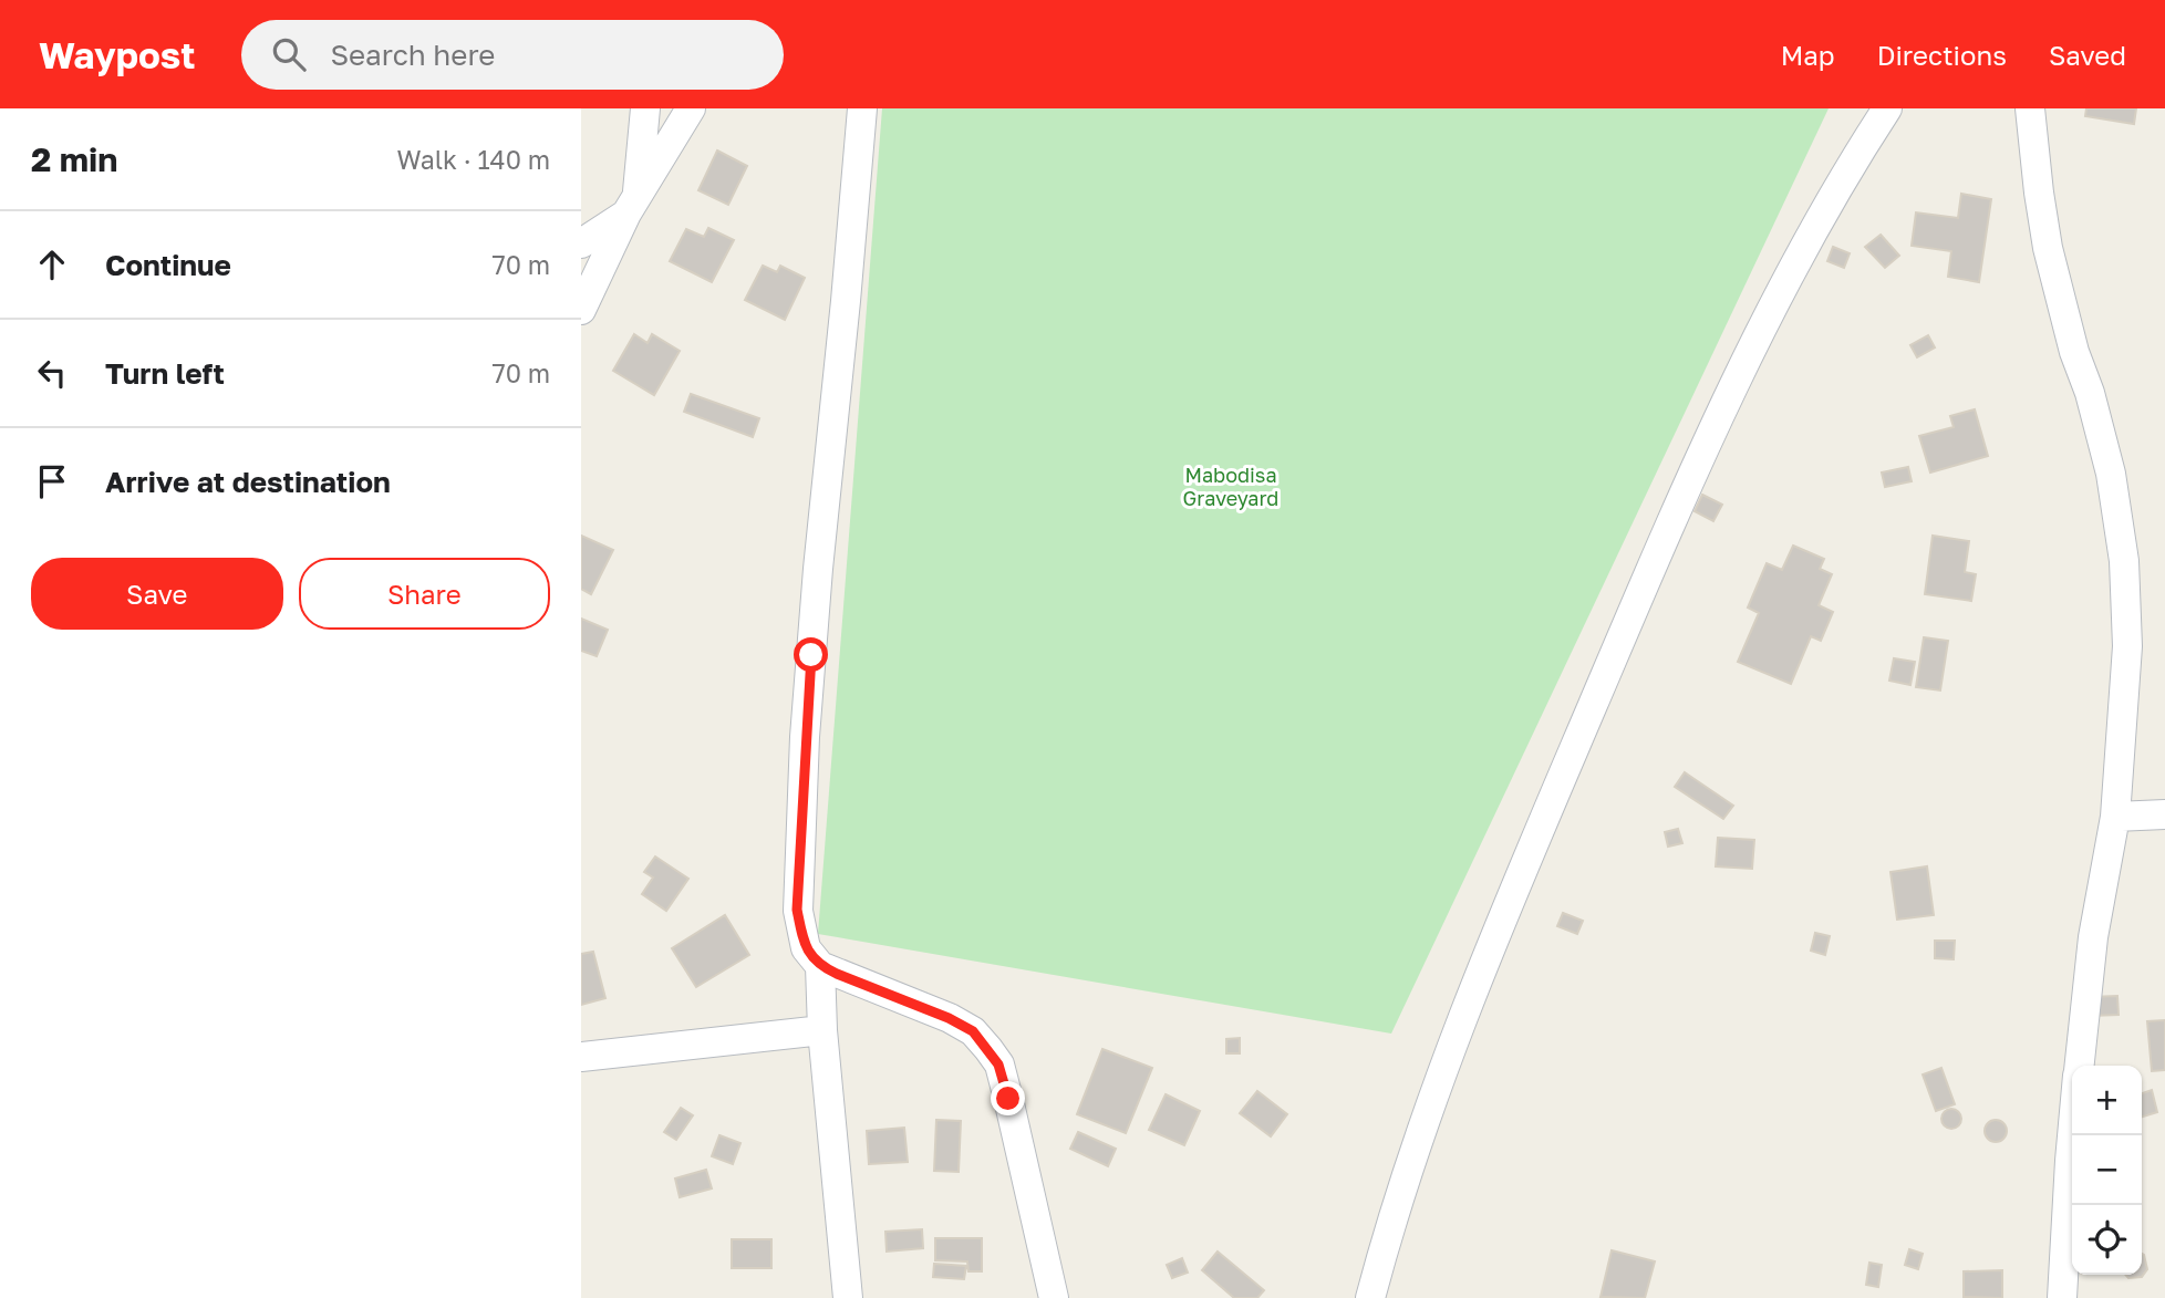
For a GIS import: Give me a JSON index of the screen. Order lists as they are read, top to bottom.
{
  "parks": ["Mabodisa Graveyard"],
  "page": {
    "header": "Waypost",
    "search": "Search here",
    "nav": ["Map", "Directions", "Saved"],
    "heading": ["2 min", "Walk · 140 m"],
    "list": [
      ["Continue", "70 m"],
      ["Turn left", "70 m"],
      "Arrive at destination"
    ],
    "buttons": ["Save", "Share"],
    "map_buttons": ["+", "−"]
  }
}
